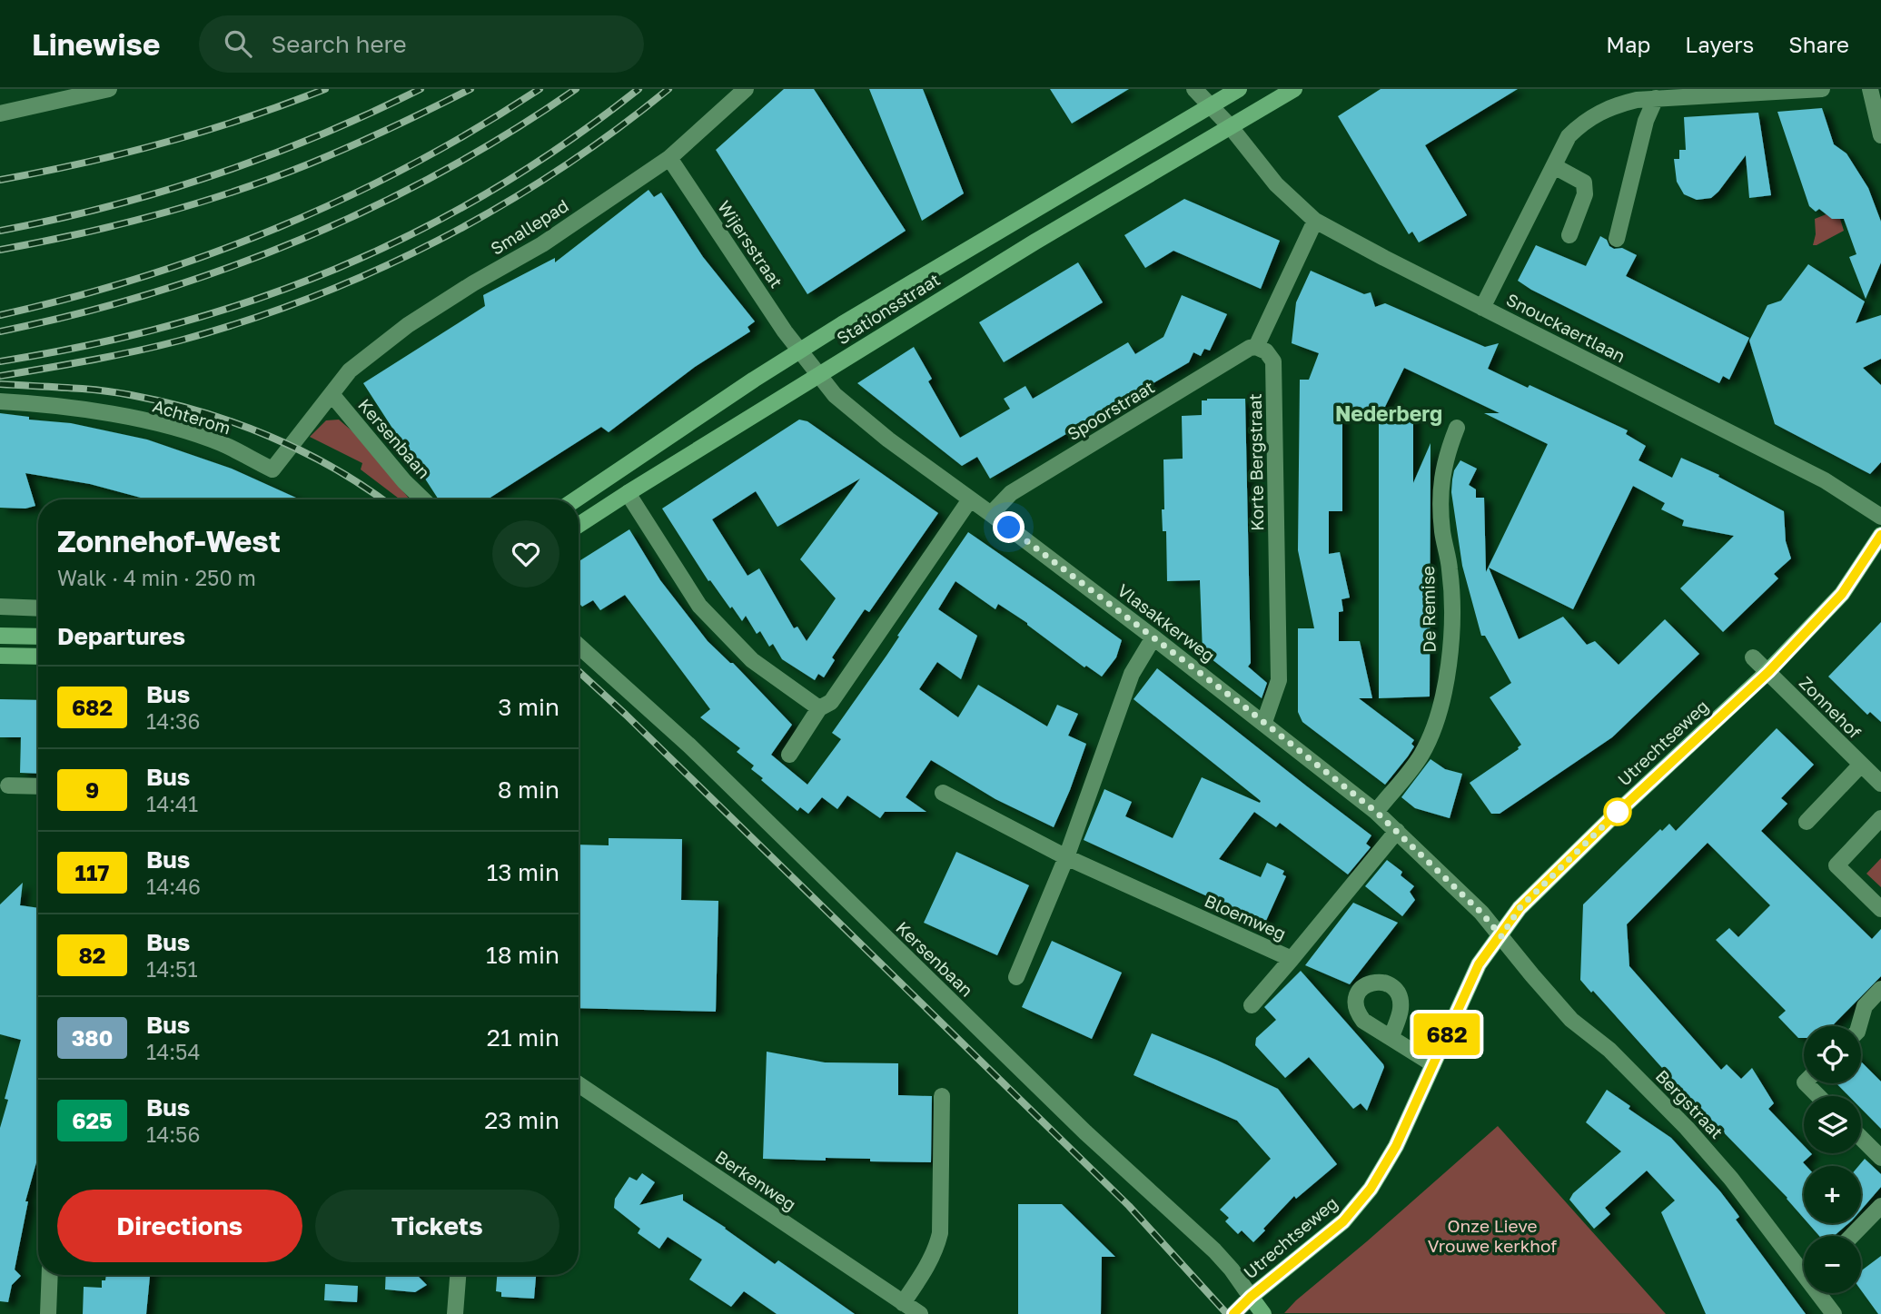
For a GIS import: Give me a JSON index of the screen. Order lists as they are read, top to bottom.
{
  "streets": {
    "main road": ["Stationsstraat", "Kersenbaan", "Utrechtseweg"],
    "street": [
      "Smallepad",
      "Wijersstraat",
      "Snouckaertlaan",
      "Spoorstraat",
      "Achterom",
      "Korte Bergstraat",
      "De Remise",
      "Vlasakkerweg",
      "Zonnehof",
      "Bloemweg",
      "Bergstraat",
      "Berkenweg"
    ]
  },
  "crossings": [
    ["Smallepad", "Wijersstraat"],
    ["Smallepad", "Achterom"],
    ["Smallepad", "Kersenbaan"],
    ["Wijersstraat", "Stationsstraat"],
    ["Wijersstraat", "Vlasakkerweg"],
    ["Stationsstraat", "Snouckaertlaan"],
    ["Stationsstraat", "Vlasakkerweg"],
    ["Spoorstraat", "Korte Bergstraat"],
    ["Spoorstraat", "Vlasakkerweg"],
    ["Achterom", "Kersenbaan"],
    ["Kersenbaan", "Utrechtseweg"],
    ["Korte Bergstraat", "Vlasakkerweg"],
    ["De Remise", "Vlasakkerweg"],
    ["Vlasakkerweg", "Utrechtseweg"],
    ["Vlasakkerweg", "Bloemweg"],
    ["Vlasakkerweg", "Bergstraat"],
    ["Zonnehof", "Utrechtseweg"],
    ["Utrechtseweg", "Bergstraat"]
  ],
  "districts": ["Nederberg"],
  "parks": ["Onze Lieve Vrouwe kerkhof"],
  "lines": ["bus line 682"],
  "page": {
    "header": "Linewise",
    "search": "Search here",
    "nav": ["Map", "Layers", "Share"],
    "on_map": "682",
    "heading": [
      ["Zonnehof-West", "Walk · 4 min · 250 m"],
      "Departures"
    ],
    "list": [
      {
        "mark": "682",
        "name": "Bus",
        "note": "14:36",
        "value": "3 min"
      },
      {
        "mark": "9",
        "name": "Bus",
        "note": "14:41",
        "value": "8 min"
      },
      {
        "mark": "117",
        "name": "Bus",
        "note": "14:46",
        "value": "13 min"
      },
      {
        "mark": "82",
        "name": "Bus",
        "note": "14:51",
        "value": "18 min"
      },
      {
        "mark": "380",
        "name": "Bus",
        "note": "14:54",
        "value": "21 min"
      },
      {
        "mark": "625",
        "name": "Bus",
        "note": "14:56",
        "value": "23 min"
      }
    ],
    "map_buttons": ["+", "−"],
    "buttons": ["Directions", "Tickets"]
  }
}
